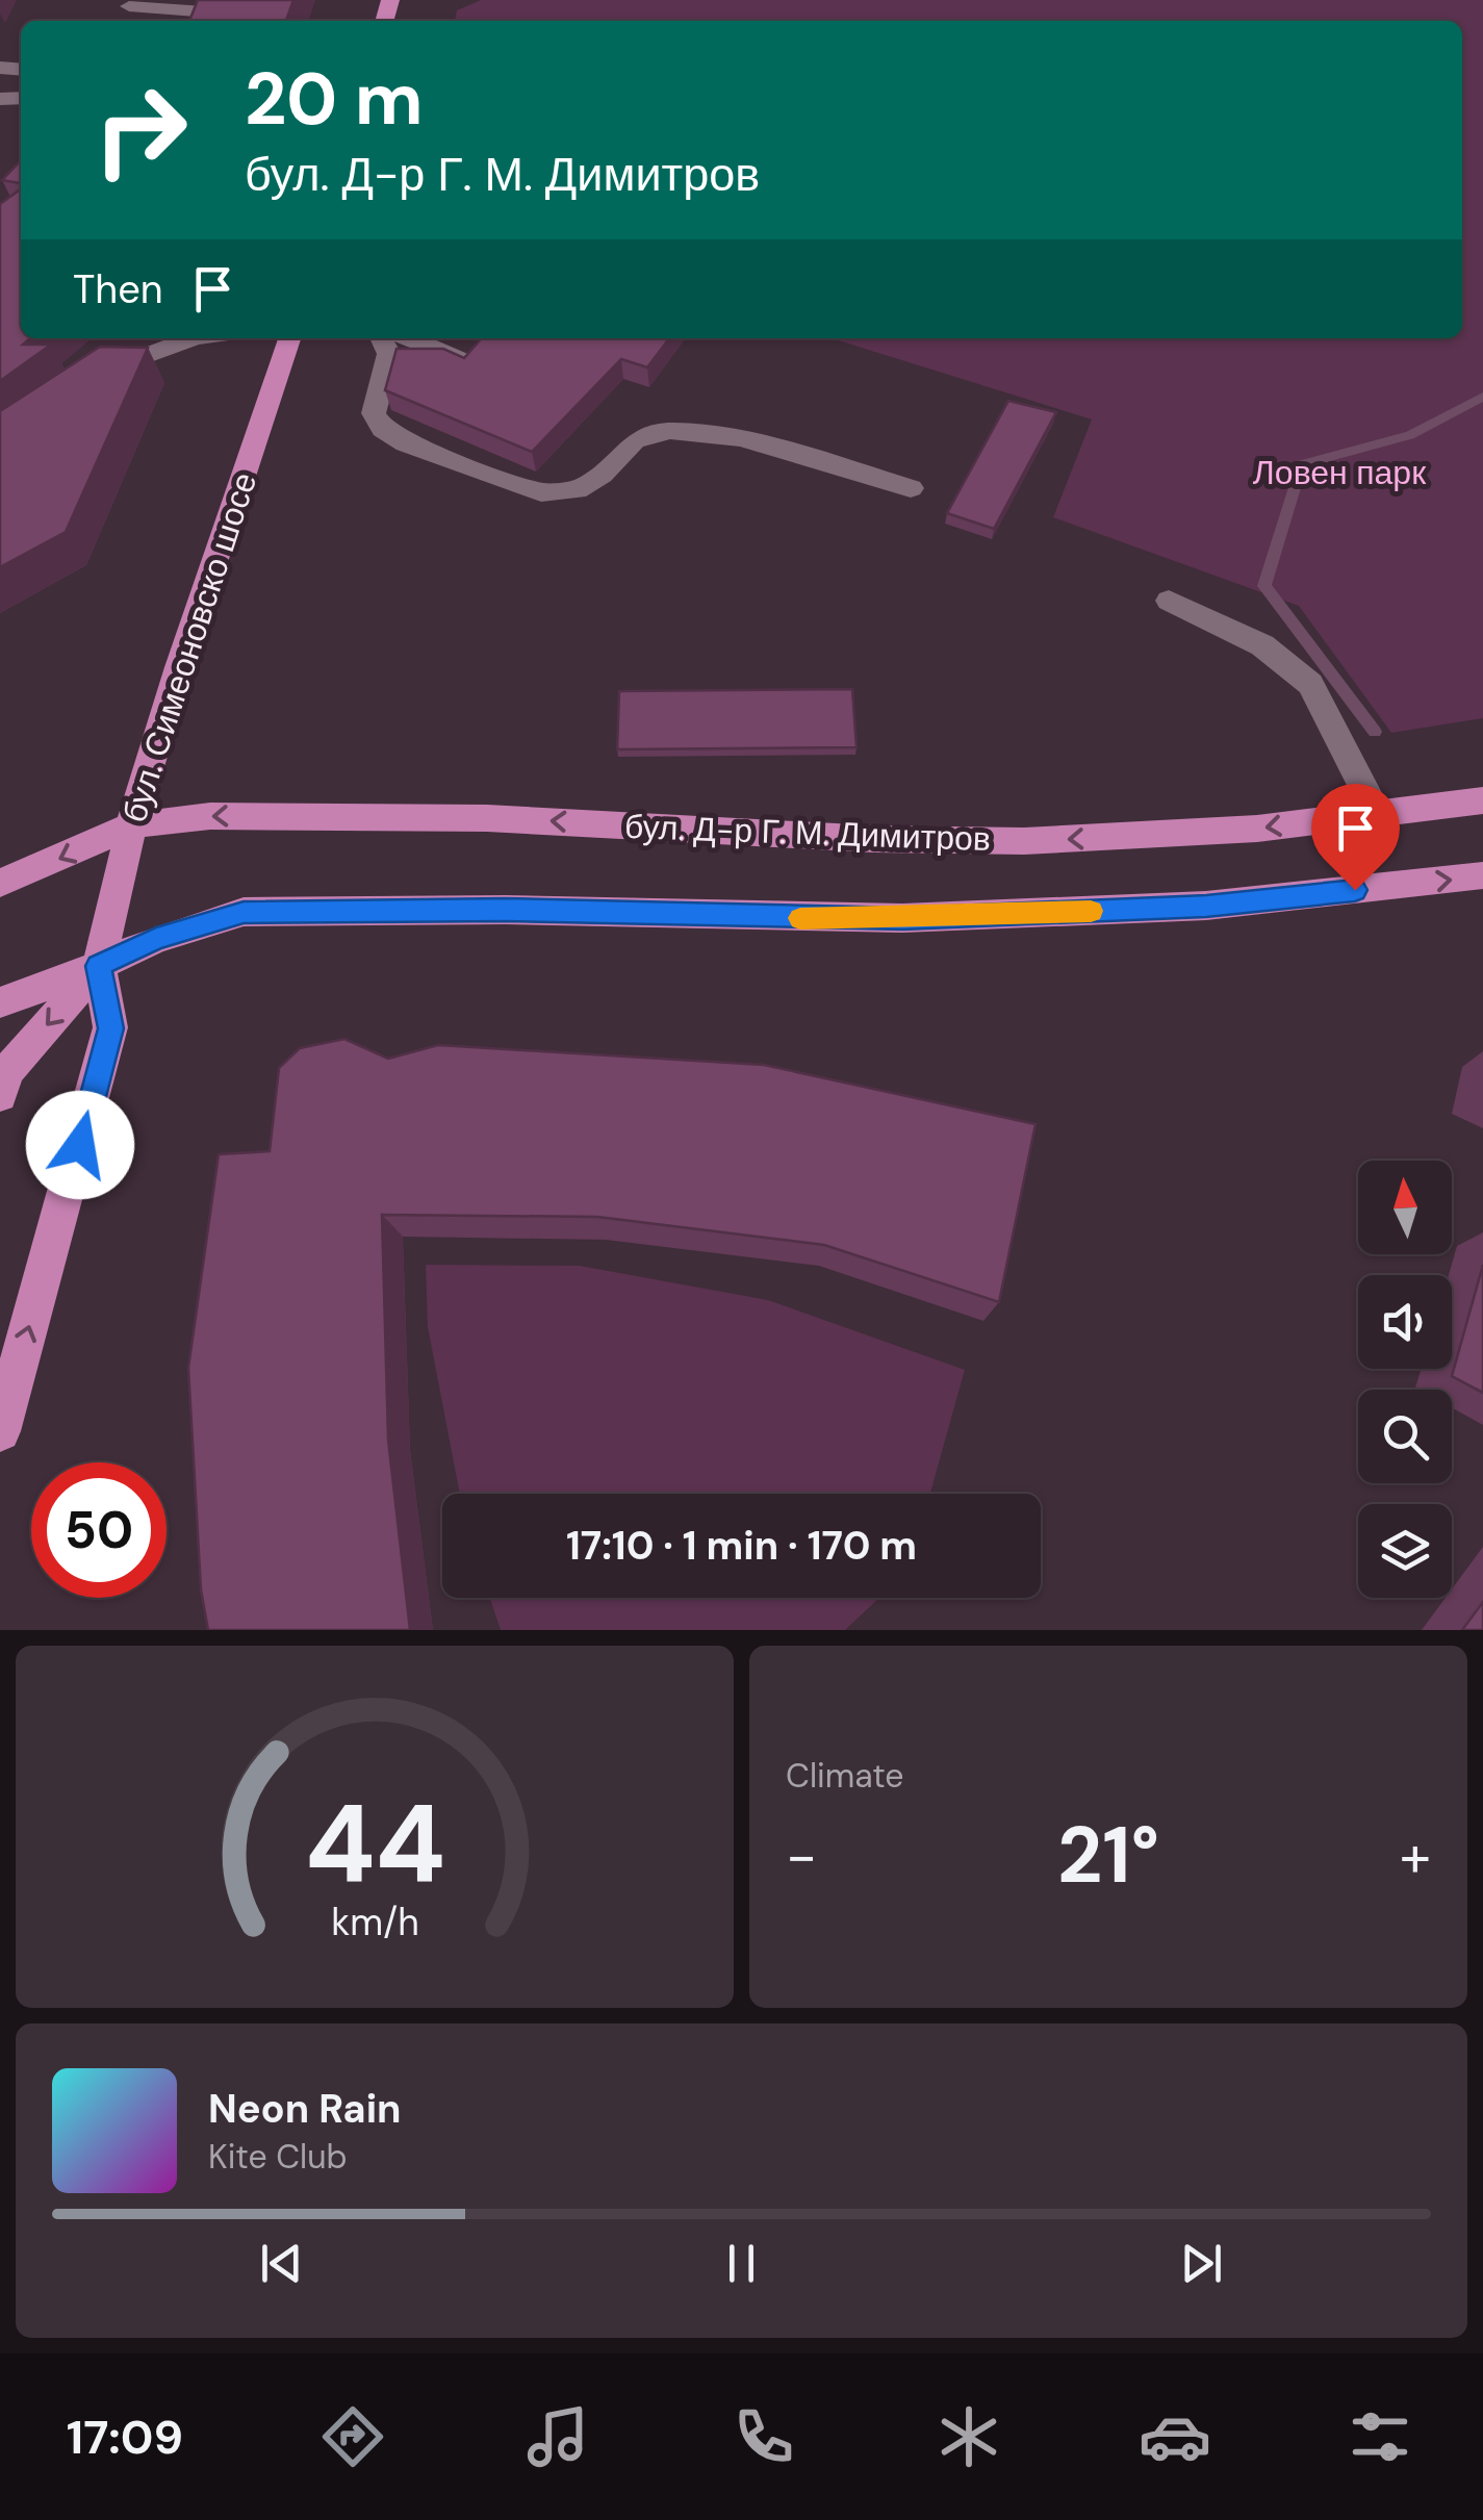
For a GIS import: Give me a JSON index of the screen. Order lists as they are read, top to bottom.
{
  "streets": {
    "main road": ["бул. Симеоновско шосе", "бул. Д-р Г. М. Димитров"]
  },
  "crossings": [
    ["бул. Симеоновско шосе", "бул. Д-р Г. М. Димитров"]
  ],
  "parks": ["Ловен парк"],
  "north": "top",
  "page": {
    "turn": ["20 m", "бул. Д-р Г. М. Димитров"],
    "then": "Then",
    "limit": "50",
    "trip": "17:10 · 1 min · 170 m",
    "tile": "Climate",
    "heat": ["−", "21°", "+"],
    "song": ["Neon Rain", "Kite Club"],
    "tabs": "17:09",
    "gauge": ["44", "km/h"]
  }
}
